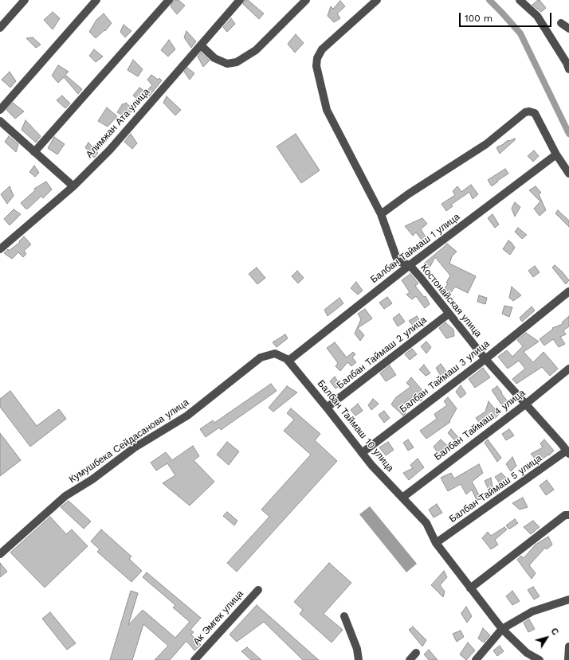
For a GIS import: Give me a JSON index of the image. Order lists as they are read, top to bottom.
{
  "streets": {
    "street": [
      "Алимжан Ата улица",
      "Балбан Таймаш 1 улица",
      "Костонайская улица",
      "Балбан Таймаш 2 улица",
      "Балбан Таймаш 3 улица",
      "Балбан Таймаш 4 улица",
      "Балбан Таймаш 10 улица",
      "Кумушбека Сейдасанова улица",
      "Балбан Таймаш 5 улица",
      "Ак Эмгек улица"
    ]
  },
  "crossings": [
    ["Балбан Таймаш 1 улица", "Костонайская улица"],
    ["Балбан Таймаш 1 улица", "Балбан Таймаш 10 улица"],
    ["Костонайская улица", "Балбан Таймаш 2 улица"],
    ["Костонайская улица", "Балбан Таймаш 3 улица"],
    ["Костонайская улица", "Балбан Таймаш 4 улица"],
    ["Костонайская улица", "Балбан Таймаш 5 улица"],
    ["Балбан Таймаш 2 улица", "Балбан Таймаш 10 улица"],
    ["Балбан Таймаш 3 улица", "Балбан Таймаш 10 улица"],
    ["Балбан Таймаш 4 улица", "Балбан Таймаш 10 улица"],
    ["Балбан Таймаш 10 улица", "Кумушбека Сейдасанова улица"],
    ["Балбан Таймаш 10 улица", "Балбан Таймаш 5 улица"]
  ],
  "scale_bar": "100 m",
  "north": "top right"
}
